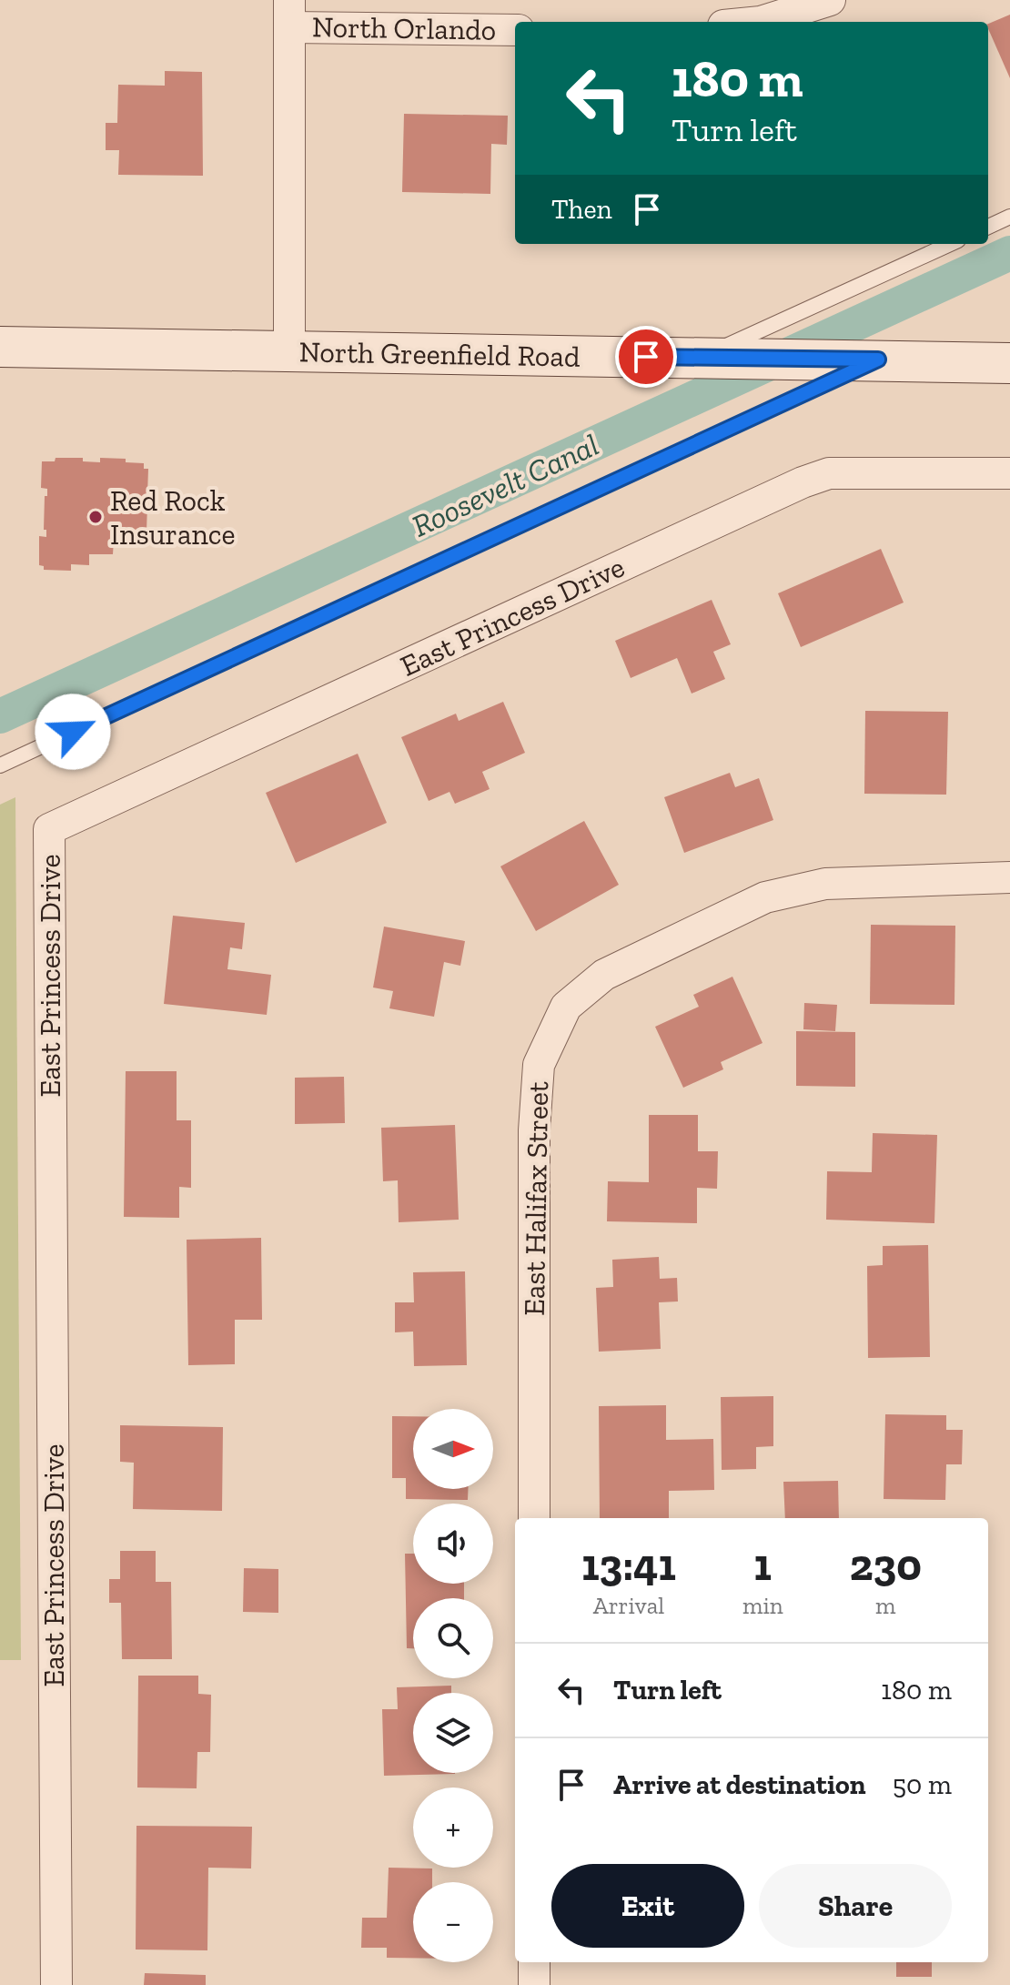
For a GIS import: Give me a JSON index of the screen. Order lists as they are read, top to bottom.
{
  "streets": {
    "main road": ["North Greenfield Road"],
    "street": ["North Orlando", "East Princess Drive", "East Halifax Street"]
  },
  "water": ["Roosevelt Canal"],
  "places": ["Red Rock Insurance"],
  "north": "right",
  "page": {
    "turn": ["180 m", "Turn left"],
    "then": "Then",
    "map_buttons": ["+", "−"],
    "eta": [
      "13:41",
      "Arrival",
      "1",
      "min",
      "230",
      "m"
    ],
    "list": [
      {
        "name": "Turn left",
        "value": "180 m"
      },
      {
        "name": "Arrive at destination",
        "value": "50 m"
      }
    ],
    "buttons": ["Exit", "Share"]
  }
}
